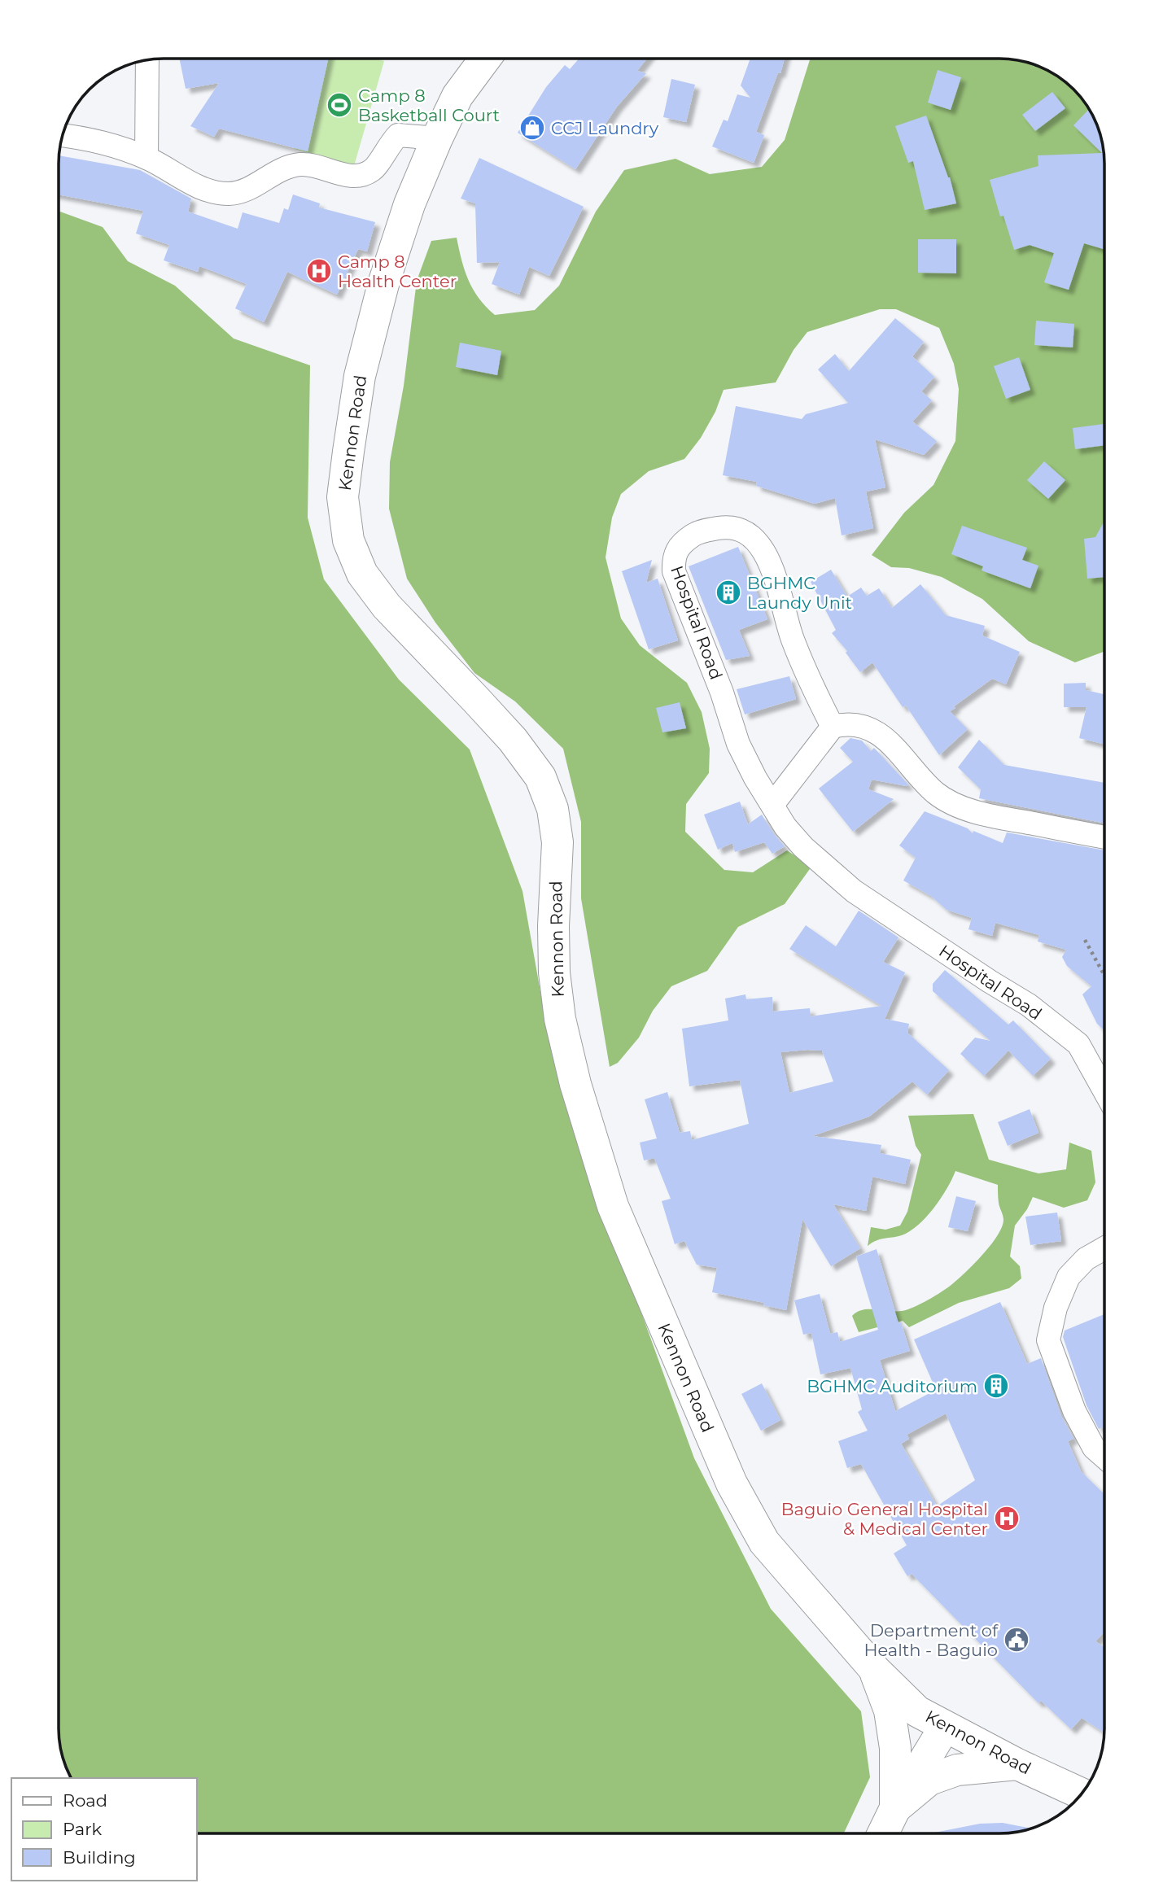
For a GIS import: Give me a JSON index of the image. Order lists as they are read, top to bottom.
{
  "streets": {
    "main road": ["Kennon Road"],
    "street": ["Hospital Road"]
  },
  "places": {
    "sports": ["Camp 8 Basketball Court"],
    "shop": ["CCJ Laundry"],
    "hospital": ["Camp 8 Health Center", "Baguio General Hospital & Medical Center"],
    "building": ["BGHMC Laundy Unit", "BGHMC Auditorium"],
    "public building": ["Department of Health - Baguio"]
  },
  "legend": ["Road", "Park", "Building"]
}
